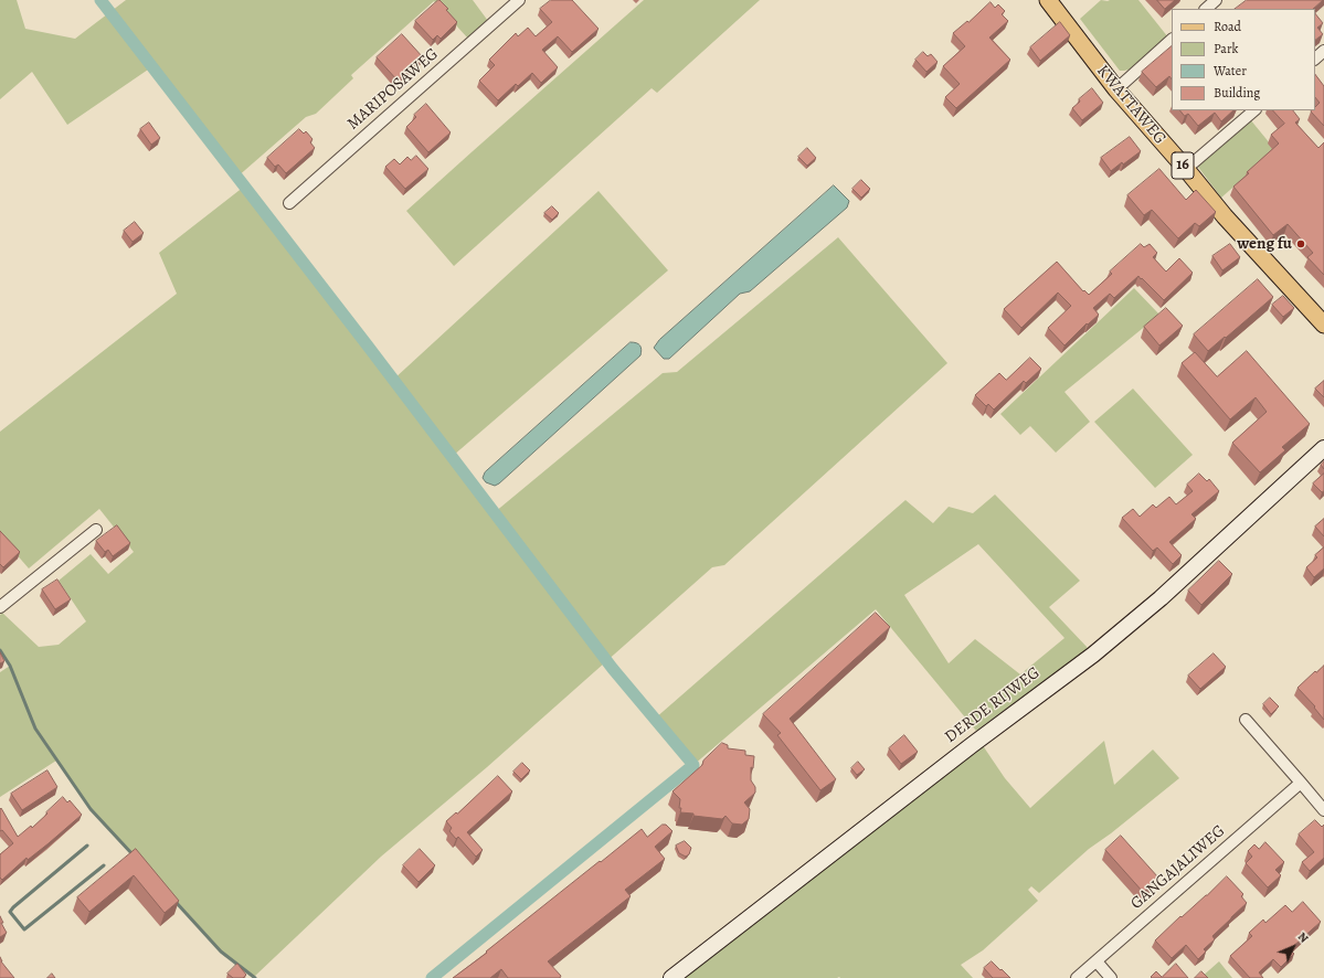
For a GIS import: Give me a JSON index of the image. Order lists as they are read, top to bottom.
{
  "streets": {
    "main road": ["KWATTAWEG", "16"],
    "street": ["MARIPOSAWEG", "DERDE RIJWEG", "GANGAJALIWEG"]
  },
  "places": ["weng fu"],
  "legend": [
    "Road",
    "Park",
    "Water",
    "Building"
  ],
  "north": "top right"
}
